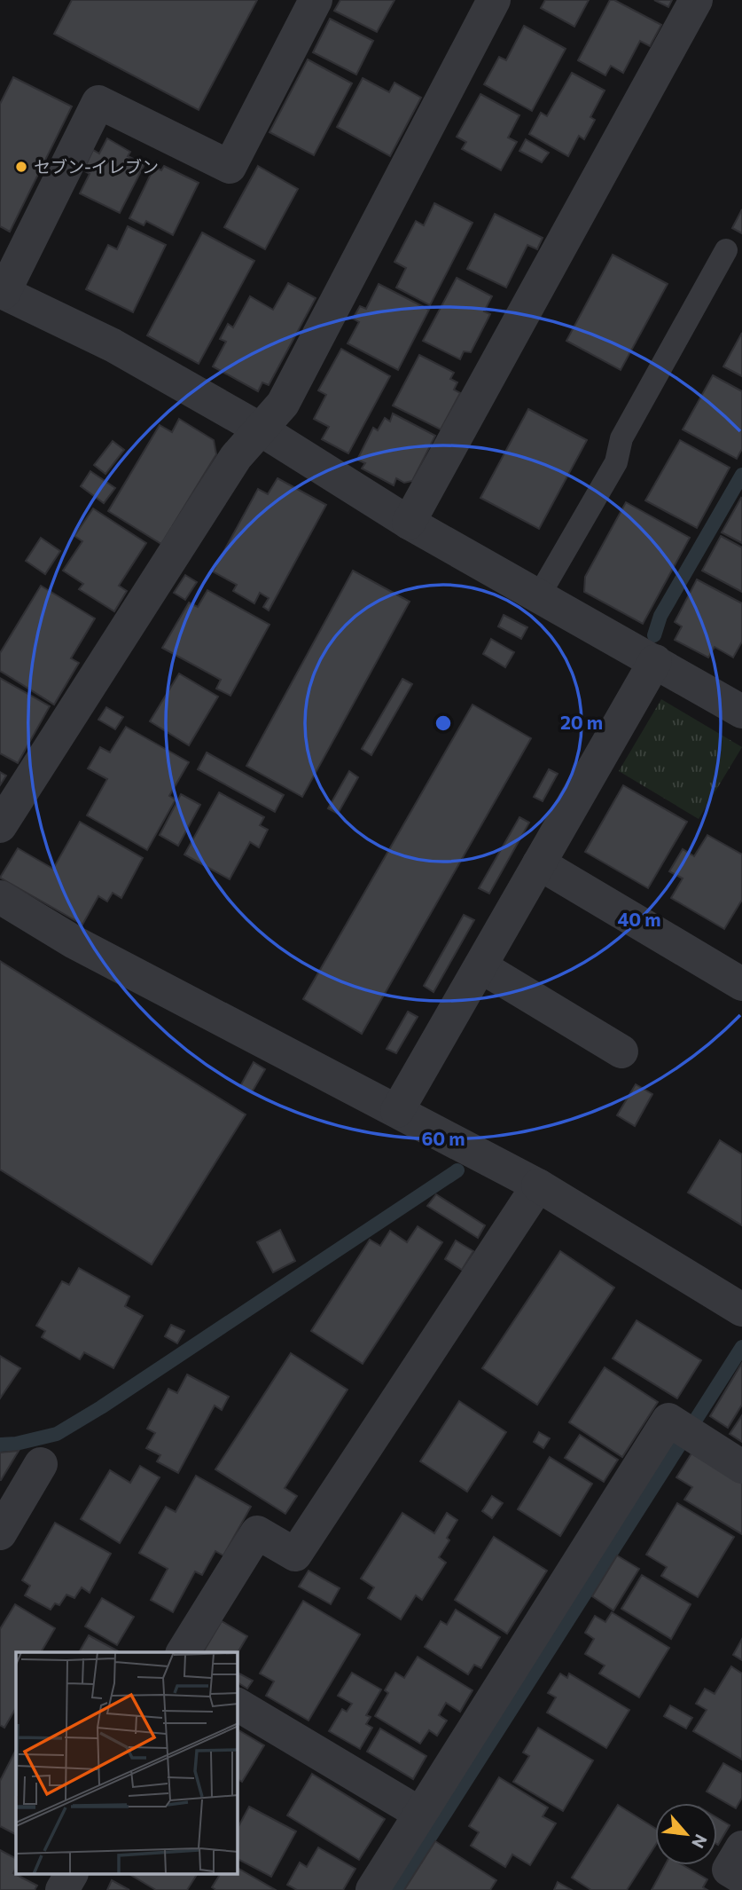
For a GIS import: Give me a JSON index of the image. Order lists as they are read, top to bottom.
{
  "places": ["セブン-イレブン"],
  "north": "bottom right",
  "rings": ["20 m", "40 m", "60 m"]
}
